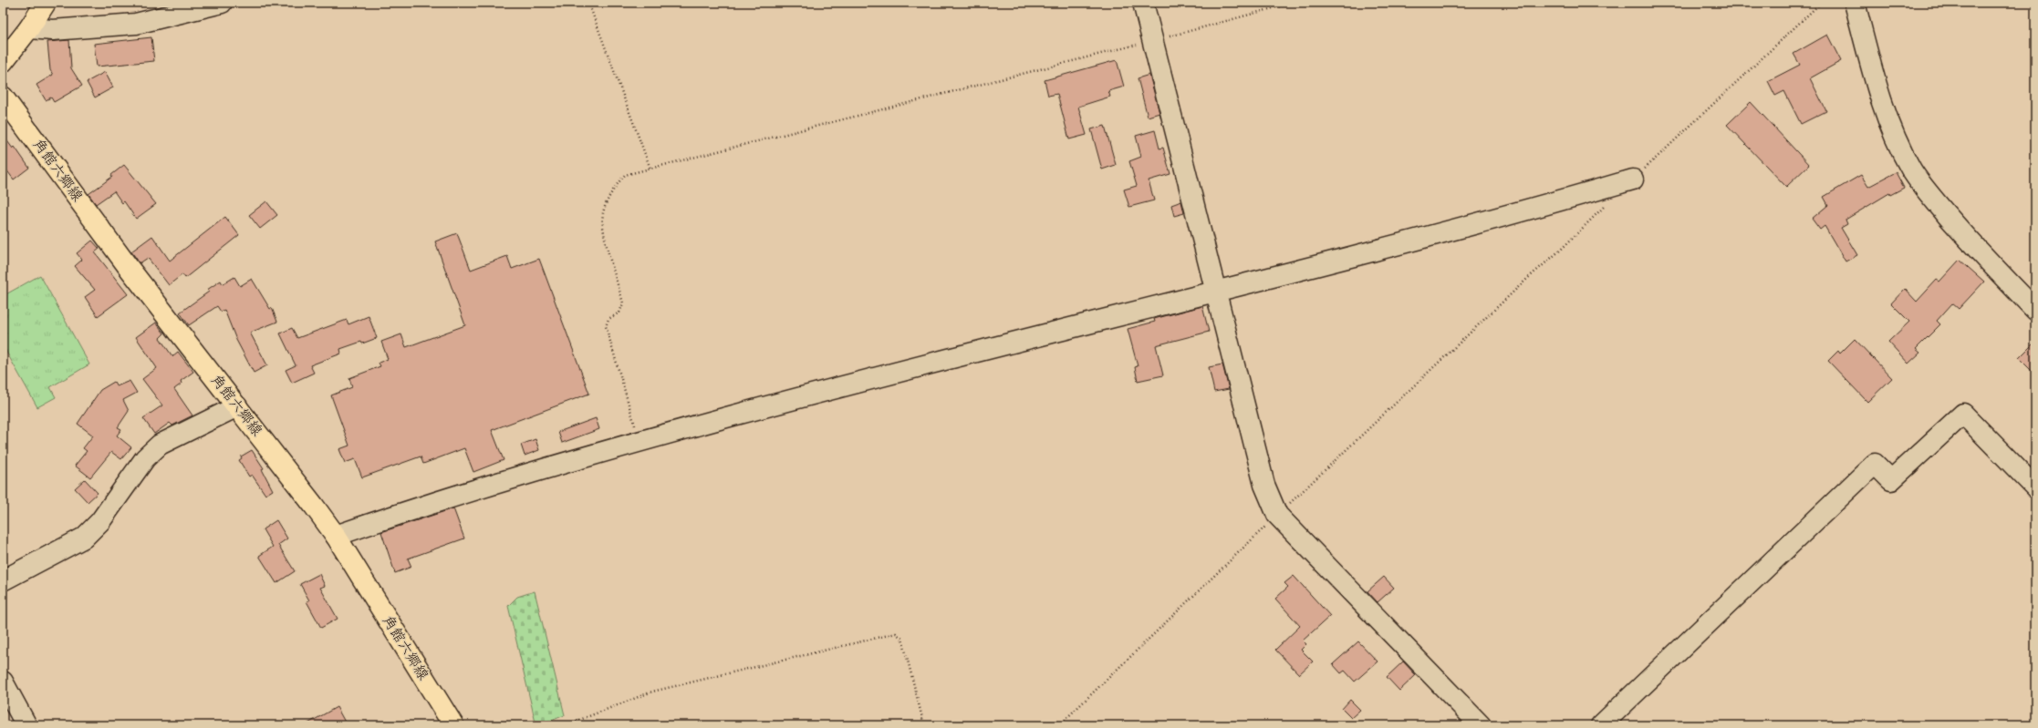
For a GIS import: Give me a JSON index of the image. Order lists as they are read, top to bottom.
{
  "streets": {
    "main road": ["角館六郷線"]
  }
}
